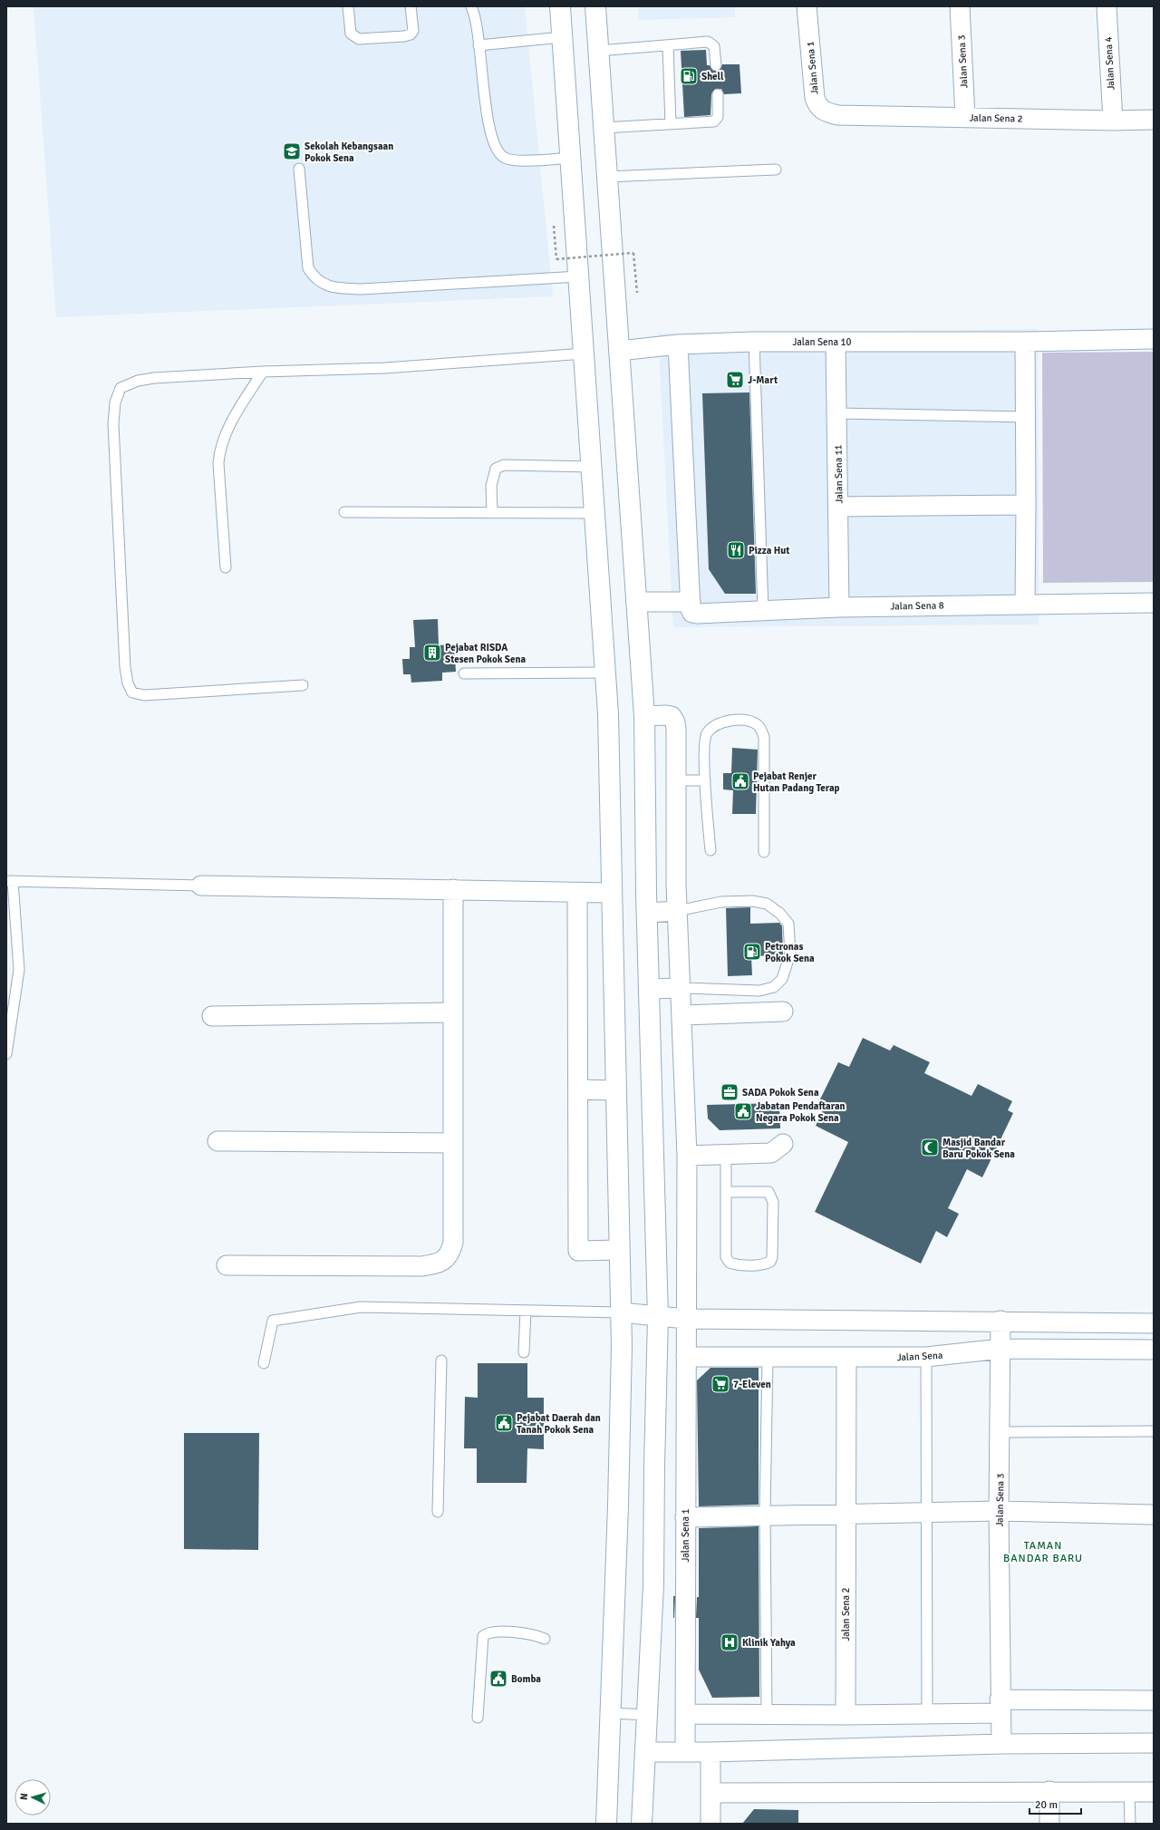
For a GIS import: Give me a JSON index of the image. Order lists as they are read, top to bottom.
{
  "streets": {
    "street": [
      "Jalan Sena 3",
      "Jalan Sena 4",
      "Jalan Sena 1",
      "Jalan Sena 2",
      "Jalan Sena 10",
      "Jalan Sena 11",
      "Jalan Sena 8",
      "Jalan Sena"
    ]
  },
  "crossings": [
    ["Jalan Sena 3", "Jalan Sena 2"],
    ["Jalan Sena 3", "Jalan Sena"],
    ["Jalan Sena 4", "Jalan Sena 2"],
    ["Jalan Sena 1", "Jalan Sena 2"],
    ["Jalan Sena 1", "Jalan Sena"],
    ["Jalan Sena 2", "Jalan Sena"],
    ["Jalan Sena 10", "Jalan Sena 11"],
    ["Jalan Sena 11", "Jalan Sena 8"]
  ],
  "districts": ["TAMAN BANDAR BARU"],
  "places": {
    "fuel station": ["Shell", "Petronas Pokok Sena"],
    "school or university": ["Sekolah Kebangsaan Pokok Sena"],
    "supermarket": ["J-Mart", "7-Eleven"],
    "restaurant": ["Pizza Hut"],
    "building": ["Pejabat RISDA Stesen Pokok Sena"],
    "public building": [
      "Pejabat Renjer Hutan Padang Terap",
      "Jabatan Pendaftaran Negara Pokok Sena",
      "Pejabat Daerah dan Tanah Pokok Sena",
      "Bomba"
    ],
    "office": ["SADA Pokok Sena"],
    "mosque": ["Masjid Bandar Baru Pokok Sena"],
    "hospital": ["Klinik Yahya"]
  },
  "scale_bar": "20 m",
  "north": "left"
}
